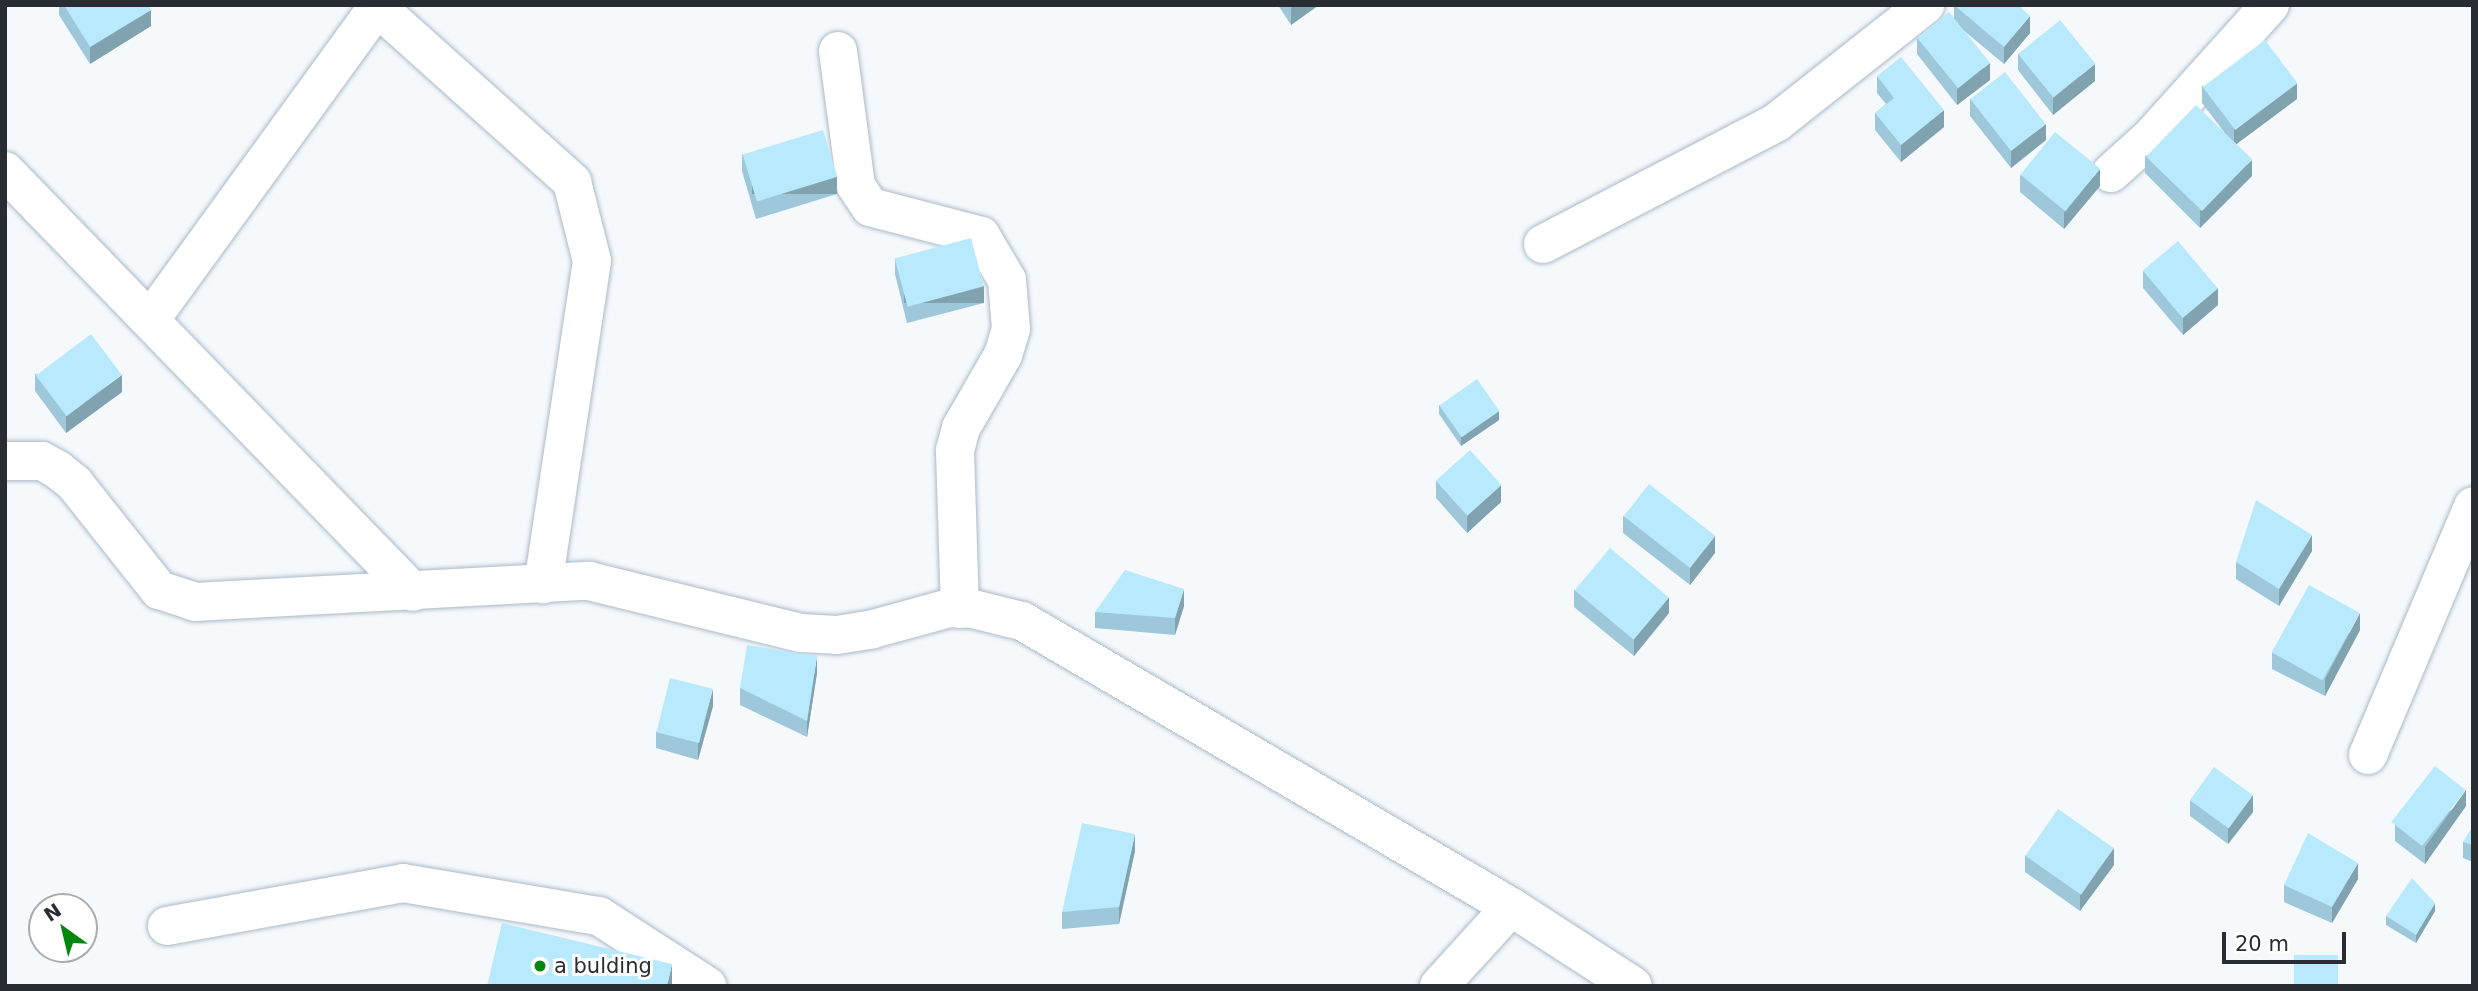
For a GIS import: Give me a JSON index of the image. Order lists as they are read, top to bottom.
{
  "places": ["a bulding"],
  "scale_bar": "20 m",
  "north": "top left"
}
